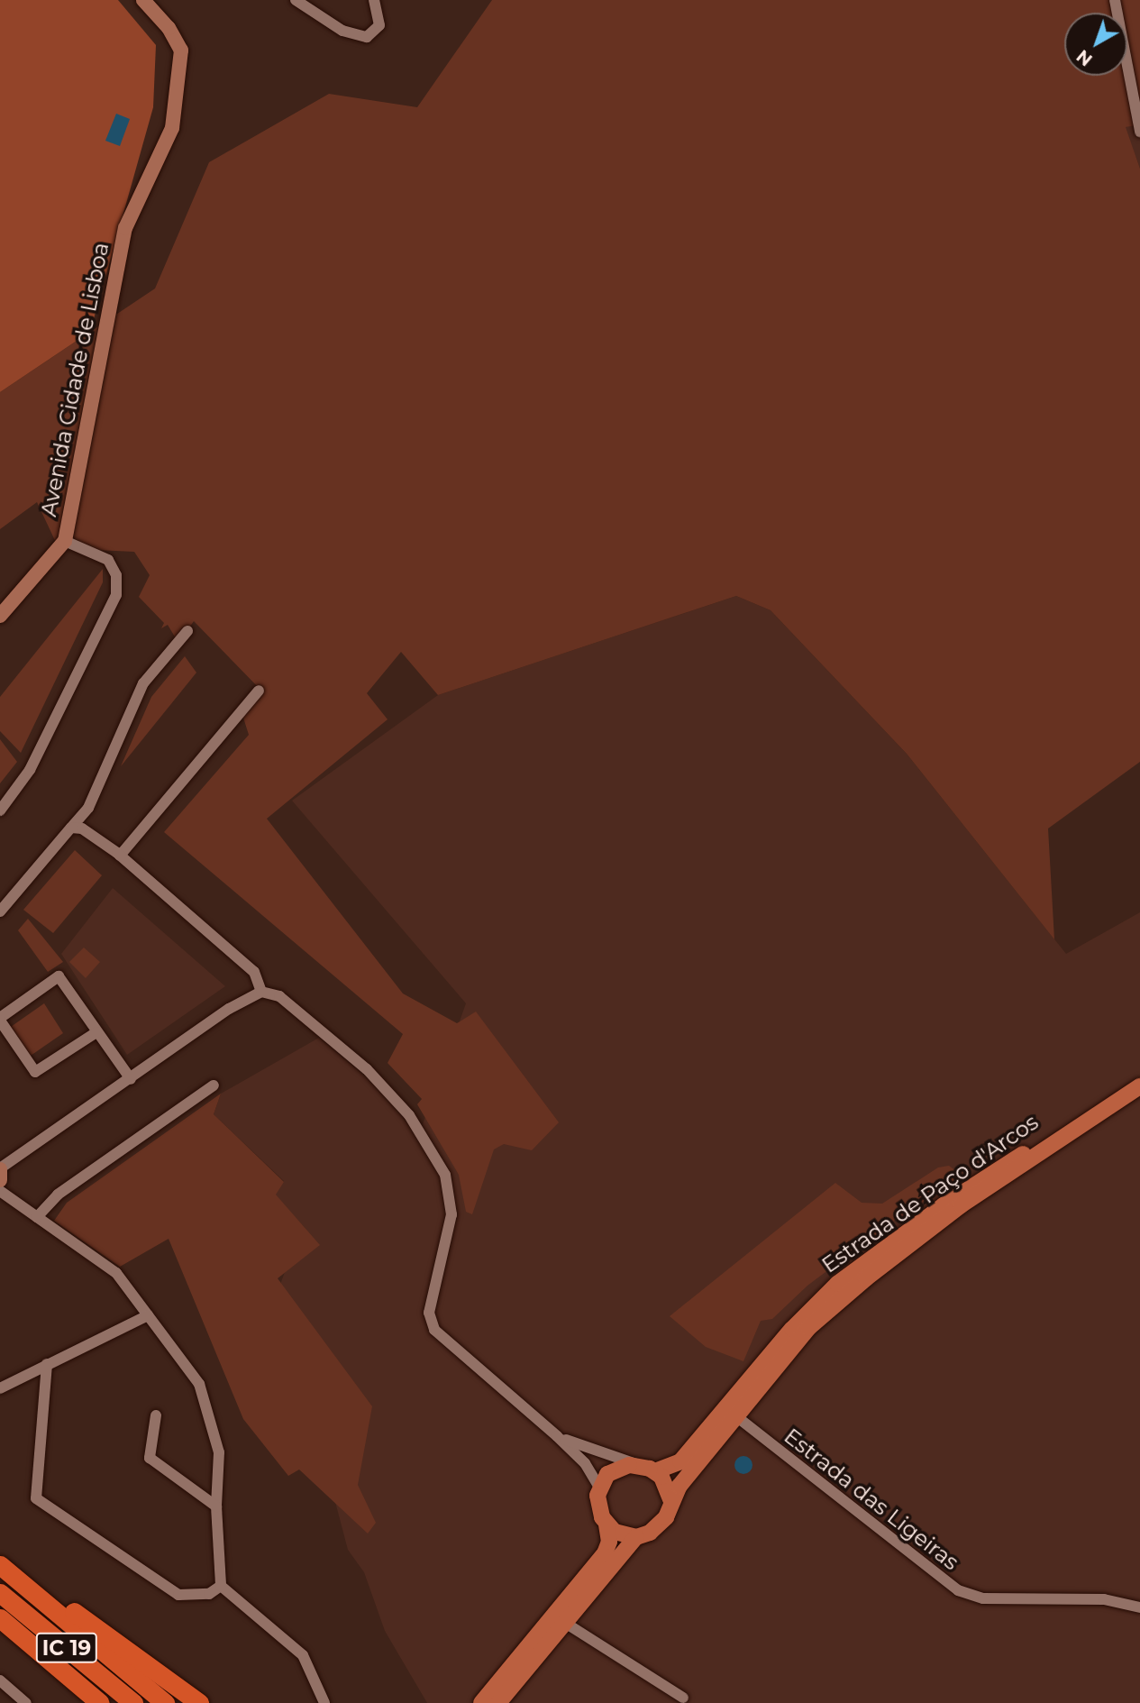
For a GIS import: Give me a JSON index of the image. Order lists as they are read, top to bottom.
{
  "streets": {
    "highway": ["IC 19"],
    "main road": ["Estrada de Paço d'Arcos"],
    "street": ["Avenida Cidade de Lisboa", "Estrada das Ligeiras"]
  },
  "crossings": [
    ["Estrada de Paço d'Arcos", "Estrada das Ligeiras"]
  ],
  "north": "bottom left"
}
